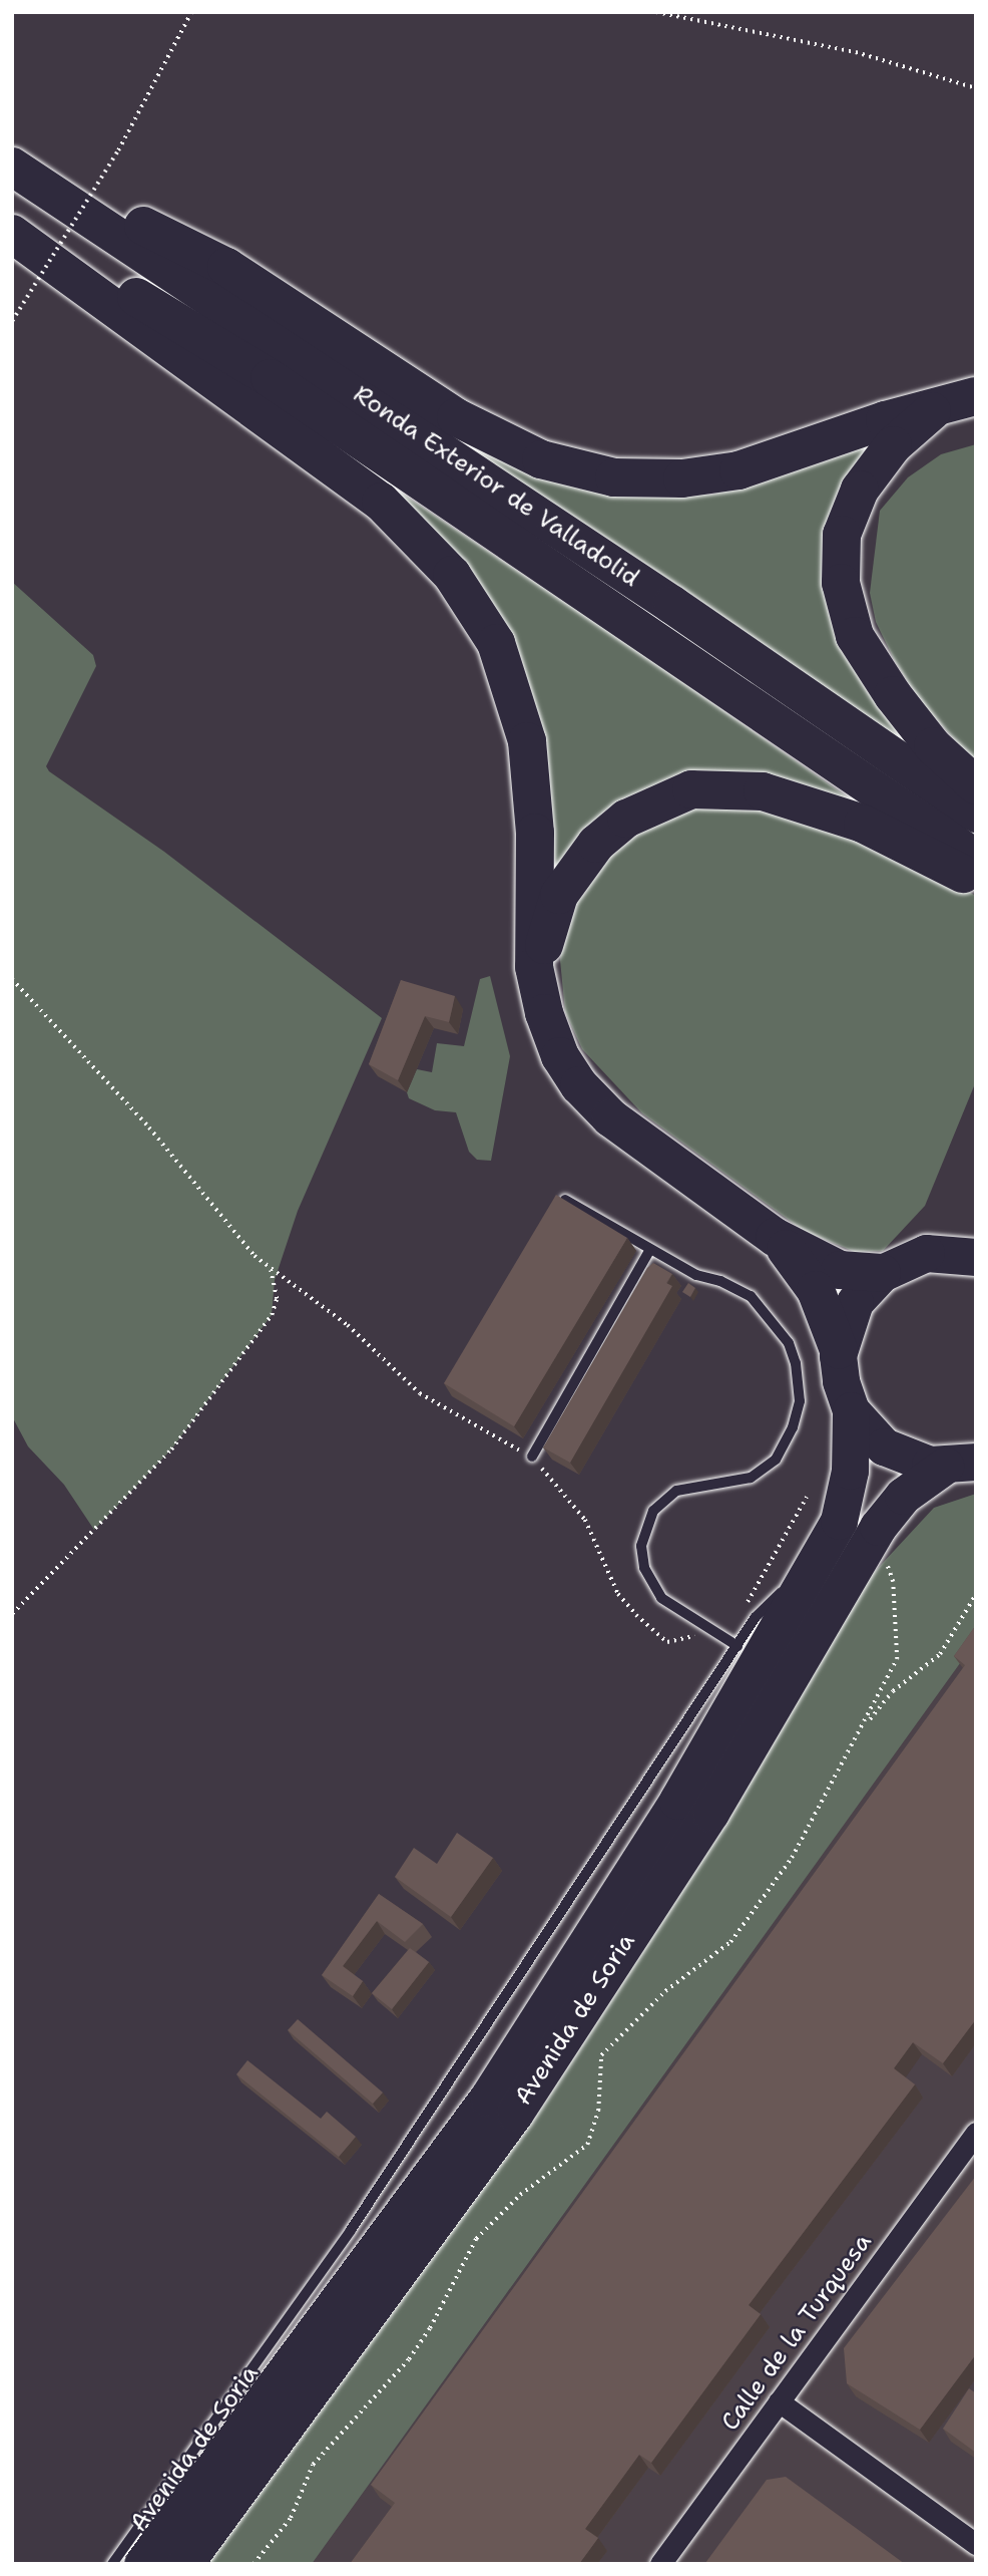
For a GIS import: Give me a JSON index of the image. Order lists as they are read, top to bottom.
{
  "streets": {
    "highway": ["Ronda Exterior de Valladolid", "Avenida de Soria"],
    "street": ["Calle de la Turquesa"]
  }
}
